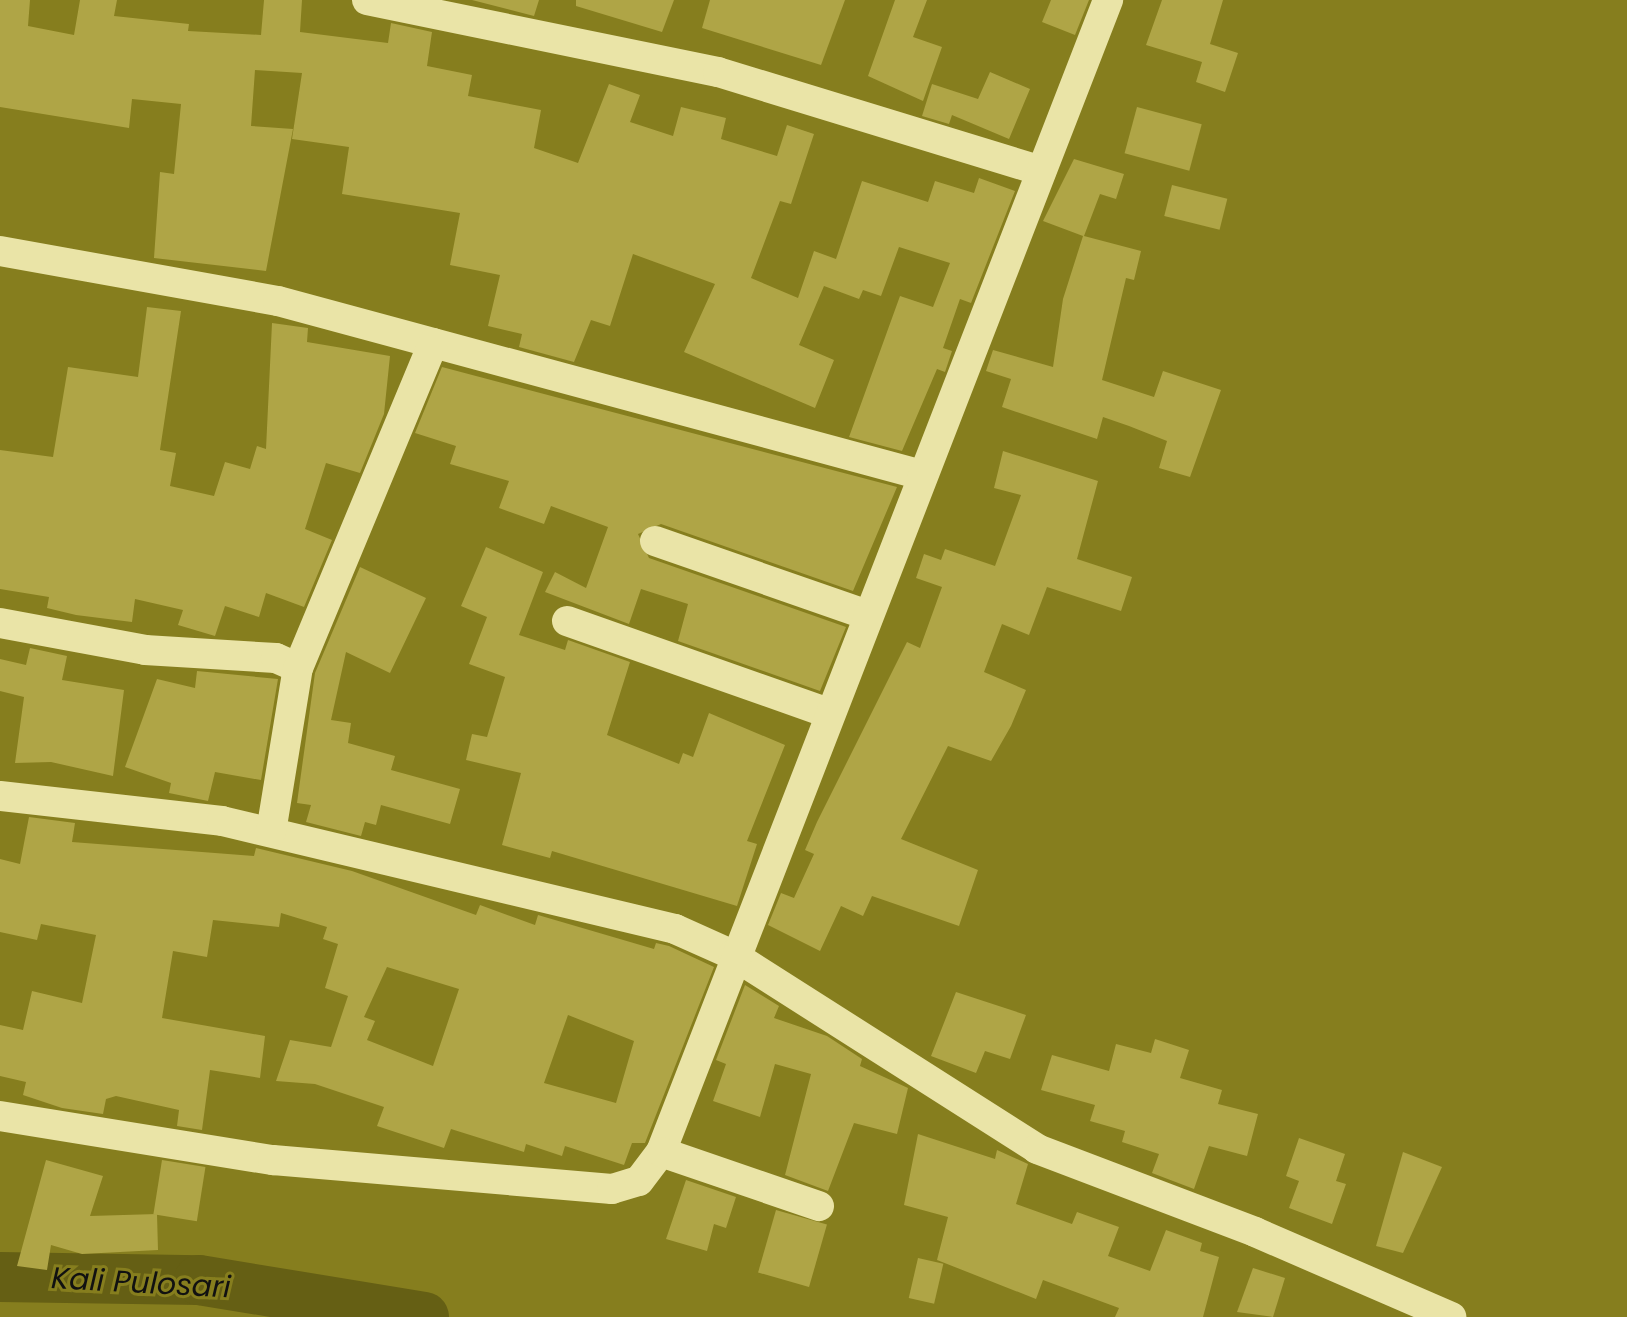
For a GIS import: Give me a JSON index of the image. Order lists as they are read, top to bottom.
{
  "water": ["Kali Pulosari"]
}
